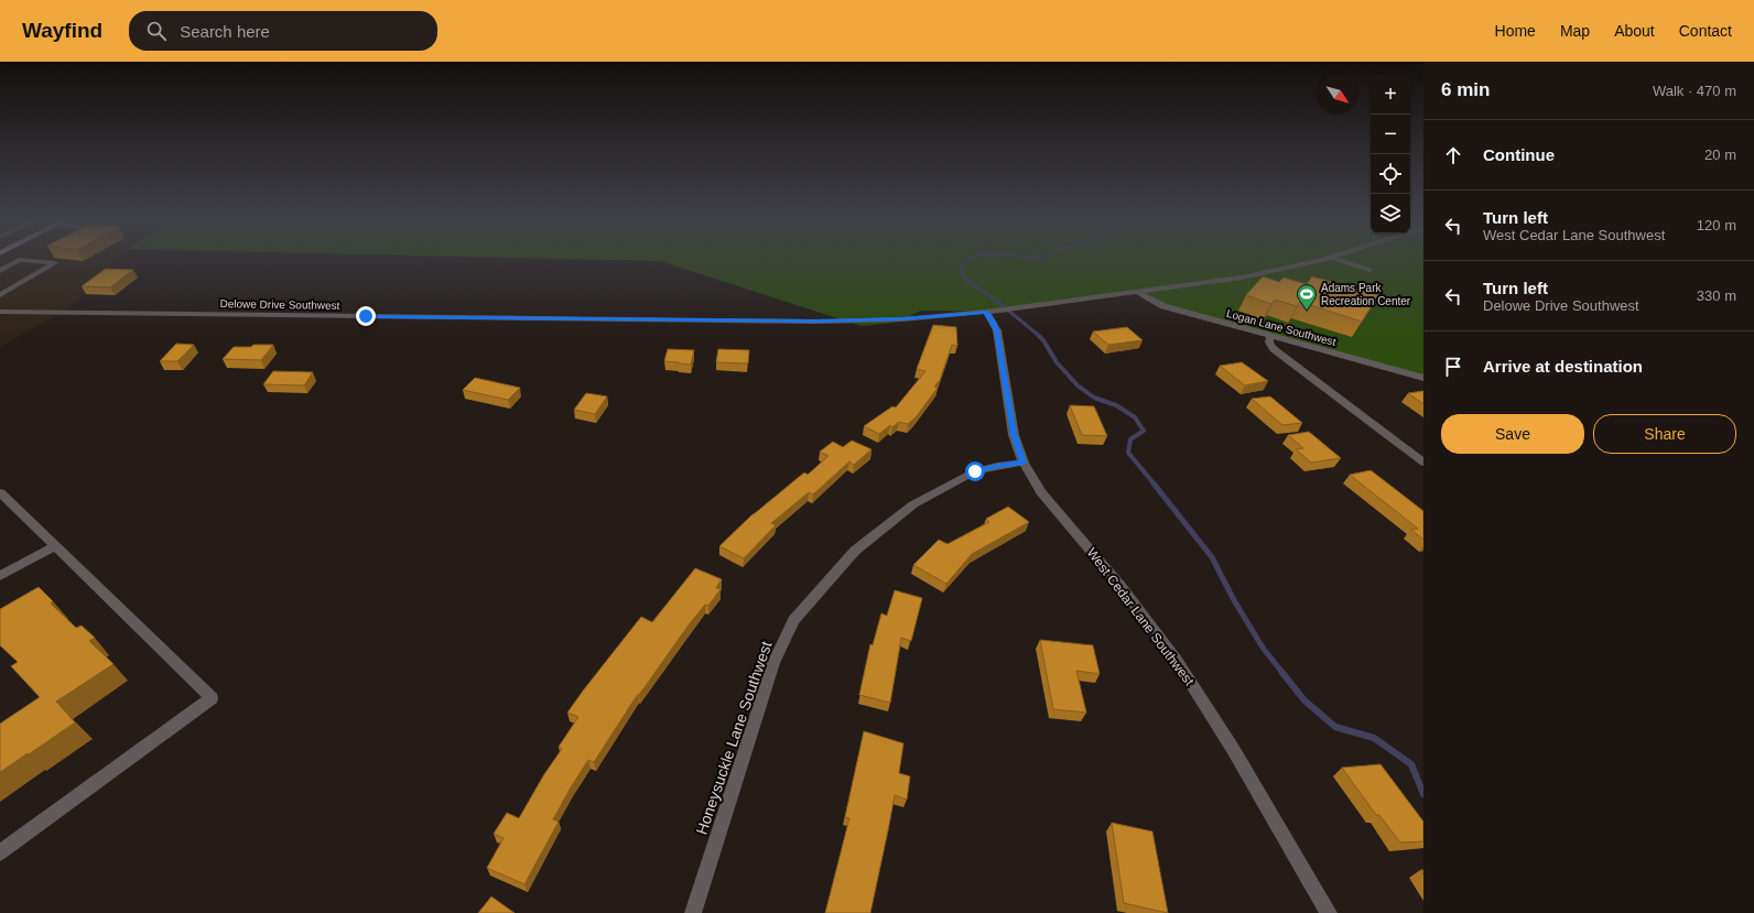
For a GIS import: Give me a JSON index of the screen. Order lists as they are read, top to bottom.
{
  "streets": {
    "street": [
      "Delowe Drive Southwest",
      "Logan Lane Southwest",
      "West Cedar Lane Southwest",
      "Honeysuckle Lane Southwest"
    ]
  },
  "crossings": [
    ["Delowe Drive Southwest", "Logan Lane Southwest"],
    ["Delowe Drive Southwest", "West Cedar Lane Southwest"],
    ["West Cedar Lane Southwest", "Honeysuckle Lane Southwest"]
  ],
  "places": {
    "sports": ["Adams Park Recreation Center"]
  },
  "north": "bottom right",
  "page": {
    "header": "Wayfind",
    "search": "Search here",
    "nav": [
      "Home",
      "Map",
      "About",
      "Contact"
    ],
    "heading": ["6 min", "Walk · 470 m"],
    "map_buttons": ["+", "−"],
    "list": [
      ["Continue", "20 m"],
      ["Turn left", "West Cedar Lane Southwest", "120 m"],
      ["Turn left", "Delowe Drive Southwest", "330 m"],
      "Arrive at destination"
    ],
    "buttons": ["Save", "Share"]
  }
}
